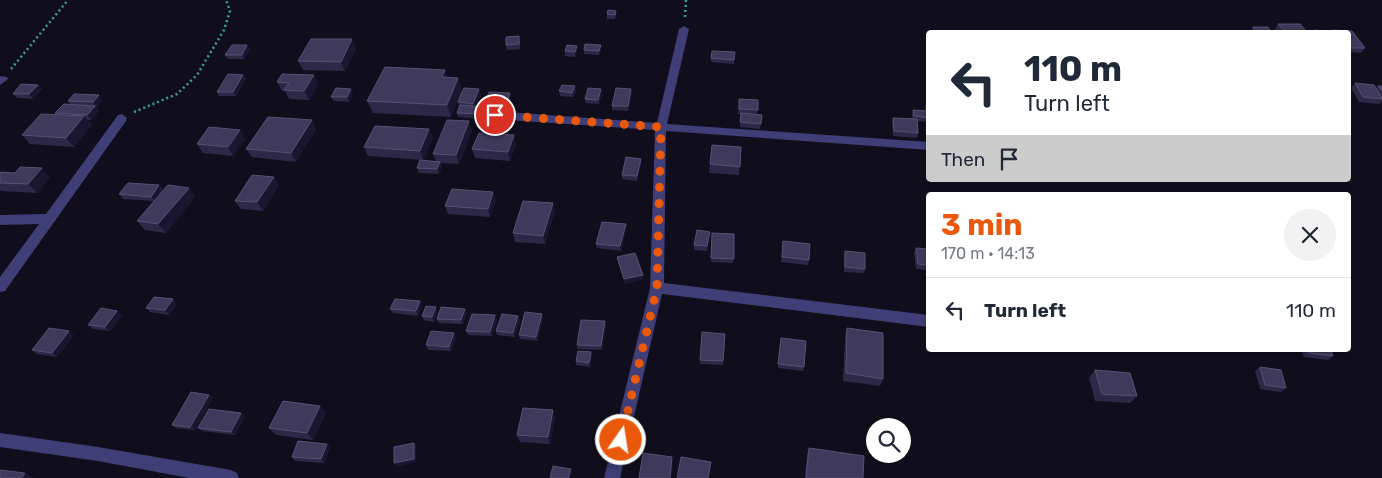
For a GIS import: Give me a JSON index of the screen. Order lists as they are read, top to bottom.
{
  "page": {
    "turn": ["110 m", "Turn left"],
    "then": "Then",
    "heading": ["3 min", "170 m · 14:13"],
    "list": [
      {
        "name": "Turn left",
        "value": "110 m"
      }
    ]
  }
}
